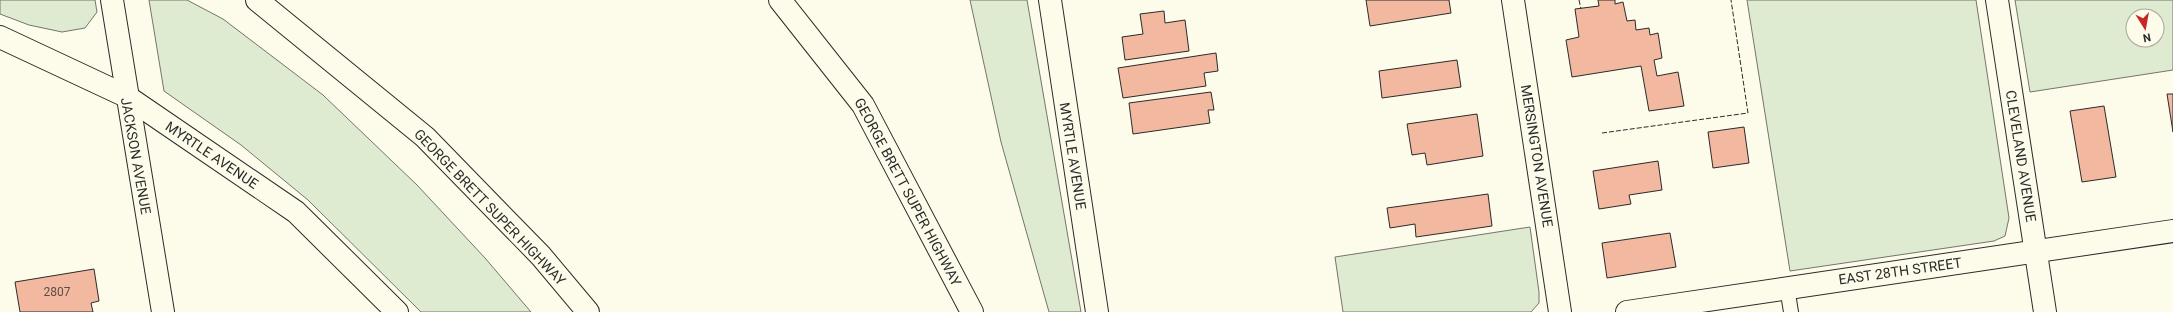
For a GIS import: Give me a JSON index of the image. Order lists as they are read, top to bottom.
{
  "streets": {
    "main road": [
      "MYRTLE AVENUE",
      "JACKSON AVENUE",
      "MERSINGTON AVENUE",
      "CLEVELAND AVENUE",
      "GEORGE BRETT SUPER HIGHWAY",
      "EAST 28TH STREET"
    ]
  },
  "crossings": [
    ["MYRTLE AVENUE", "JACKSON AVENUE"],
    ["CLEVELAND AVENUE", "EAST 28TH STREET"]
  ],
  "house_numbers": ["2807"],
  "north": "bottom"
}
